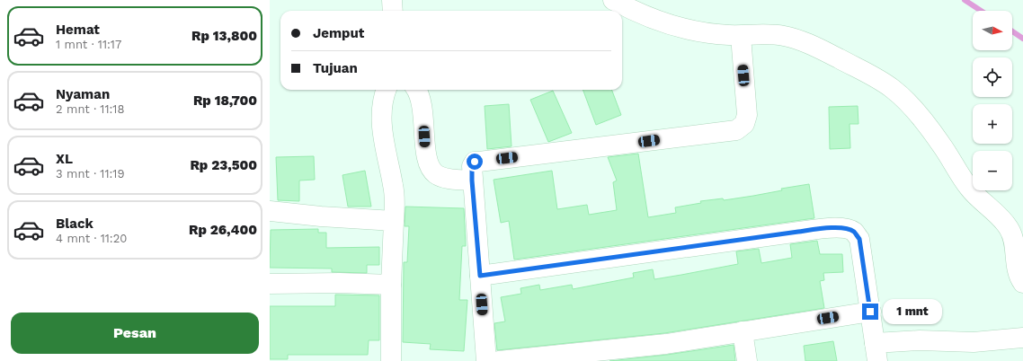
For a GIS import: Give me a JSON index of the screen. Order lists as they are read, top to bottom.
{
  "north": "right",
  "page": {
    "list": [
      {
        "name": "Hemat",
        "note": "1 mnt · 11:17",
        "value": "Rp 13,800"
      },
      {
        "name": "Nyaman",
        "note": "2 mnt · 11:18",
        "value": "Rp 18,700"
      },
      {
        "name": "XL",
        "note": "3 mnt · 11:19",
        "value": "Rp 23,500"
      },
      {
        "name": "Black",
        "note": "4 mnt · 11:20",
        "value": "Rp 26,400"
      }
    ],
    "map_buttons": ["+", "−"],
    "banner": ["Jemput", "Tujuan"],
    "bubble": "1 mnt",
    "buttons": "Pesan"
  }
}
